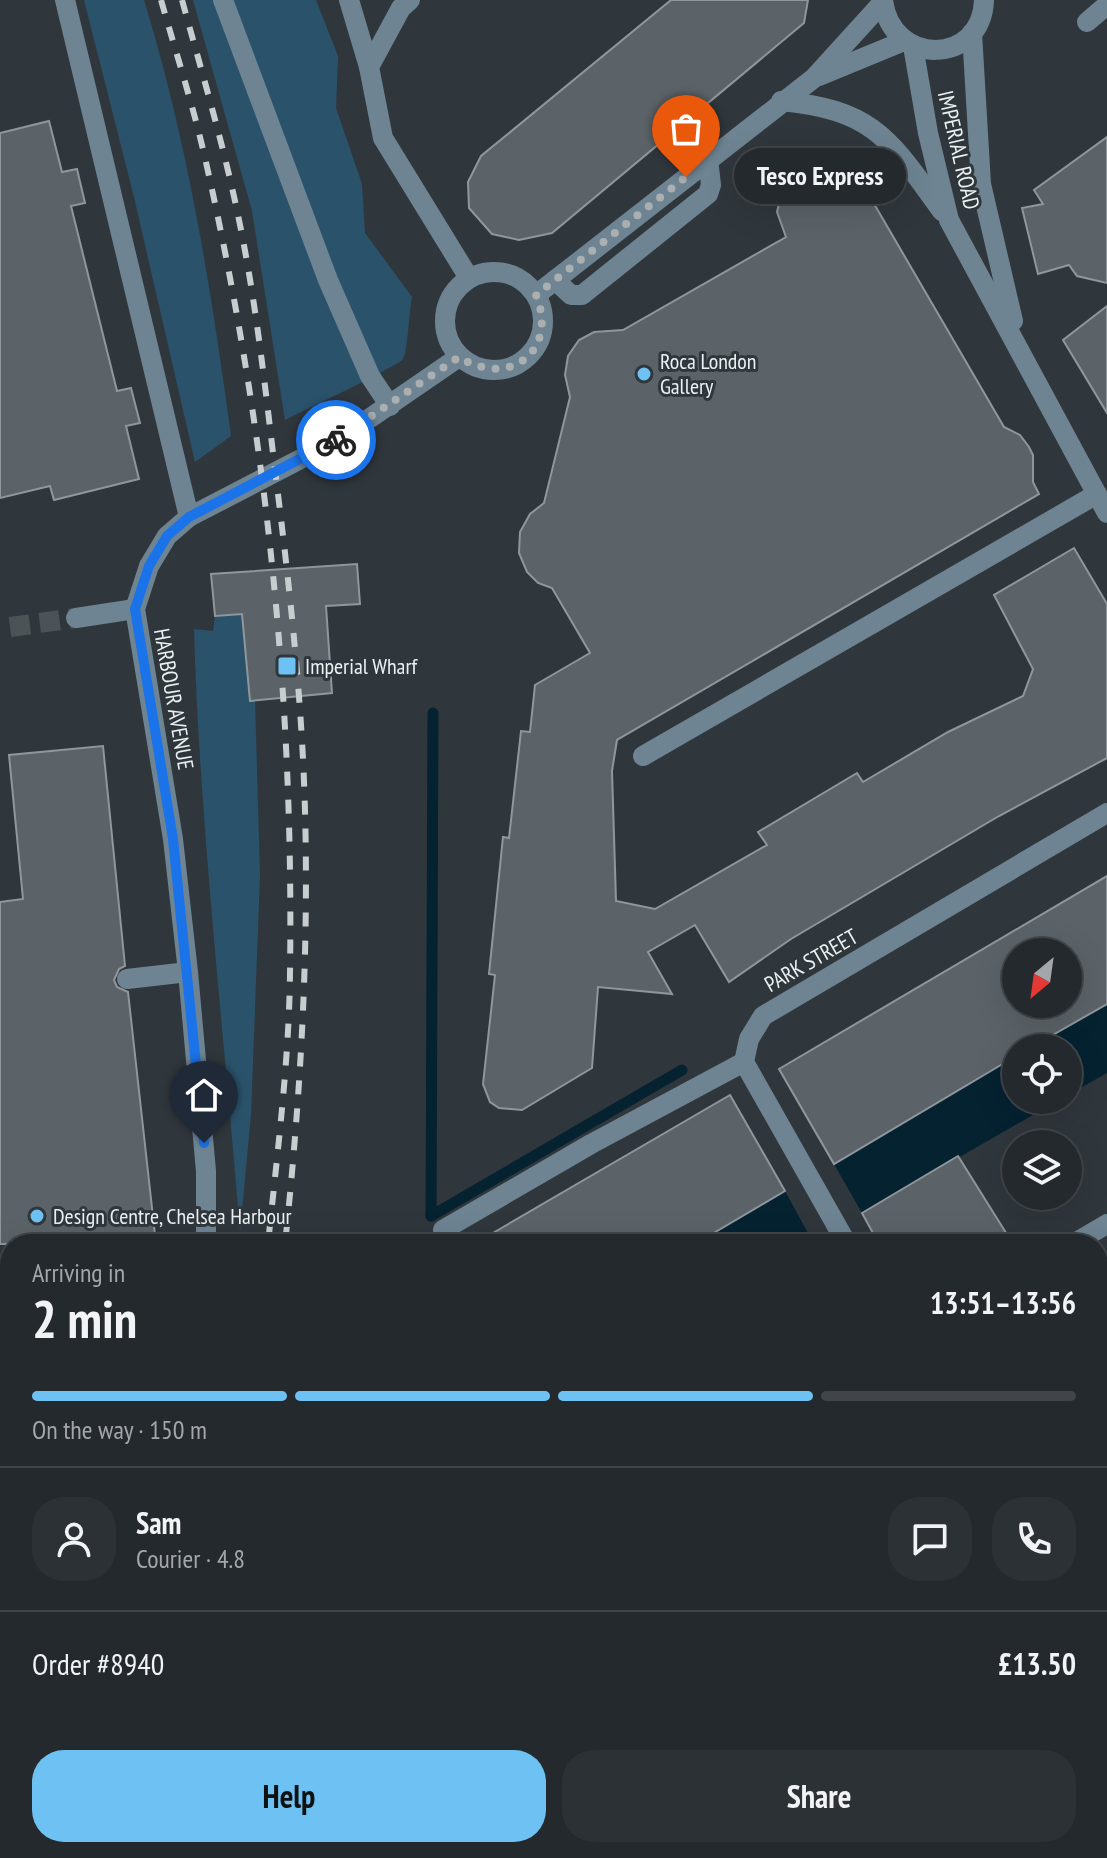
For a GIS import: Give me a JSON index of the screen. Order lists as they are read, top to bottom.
{
  "streets": {
    "street": ["IMPERIAL ROAD", "HARBOUR AVENUE", "PARK STREET"]
  },
  "places": {
    "other": ["Tesco Express", "Roca London Gallery", "Design Centre, Chelsea Harbour"],
    "transit": ["Imperial Wharf"]
  },
  "north": "bottom left",
  "page": {
    "bubble": "Tesco Express",
    "heading": ["2 min", "Arriving in", "13:51–13:56"],
    "panel": [
      "Sam",
      "Courier · 4.8",
      "Order #8940",
      "£13.50"
    ],
    "bar": "On the way · 150 m",
    "buttons": ["Help", "Share"]
  }
}
